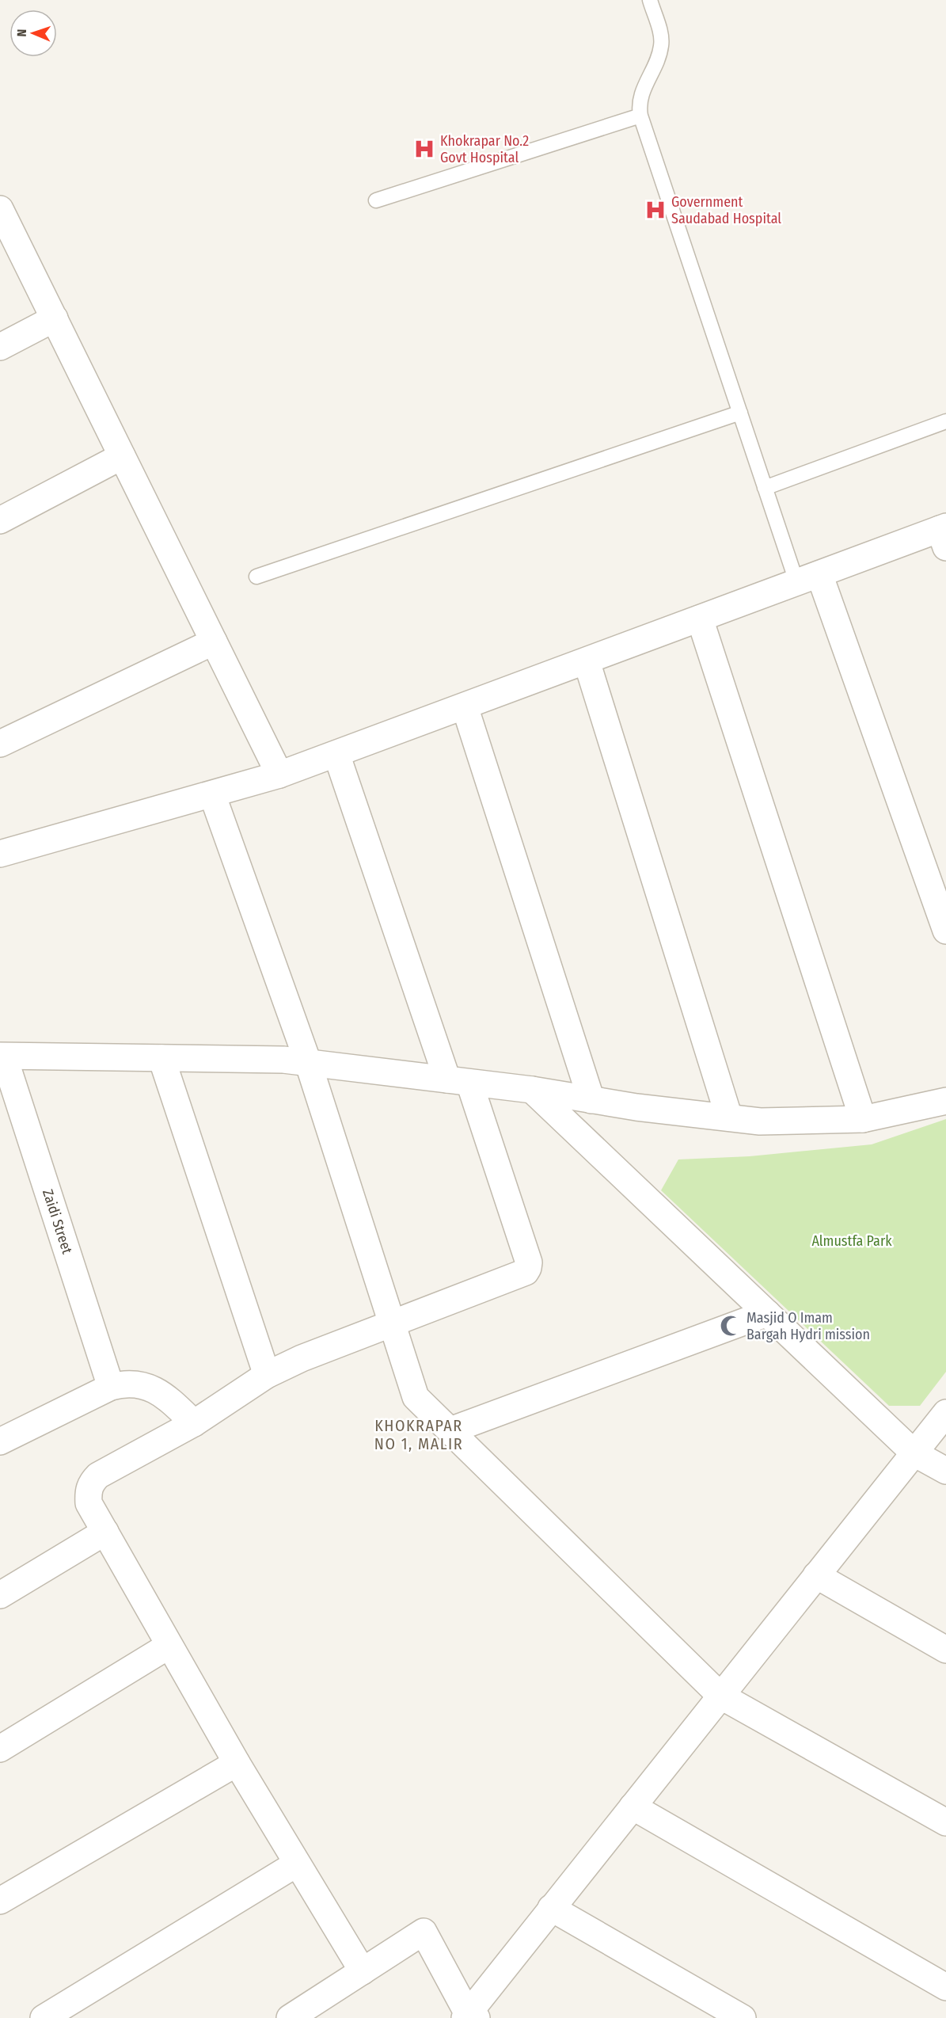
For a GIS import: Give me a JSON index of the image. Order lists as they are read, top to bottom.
{
  "streets": {
    "street": ["Zaidi Street"]
  },
  "districts": ["KHOKRAPAR NO 1, MALIR"],
  "parks": ["Almustfa Park"],
  "places": {
    "hospital": ["Khokrapar No.2 Govt Hospital", "Government Saudabad Hospital"],
    "mosque": ["Masjid O Imam Bargah Hydri mission"]
  },
  "north": "left"
}
